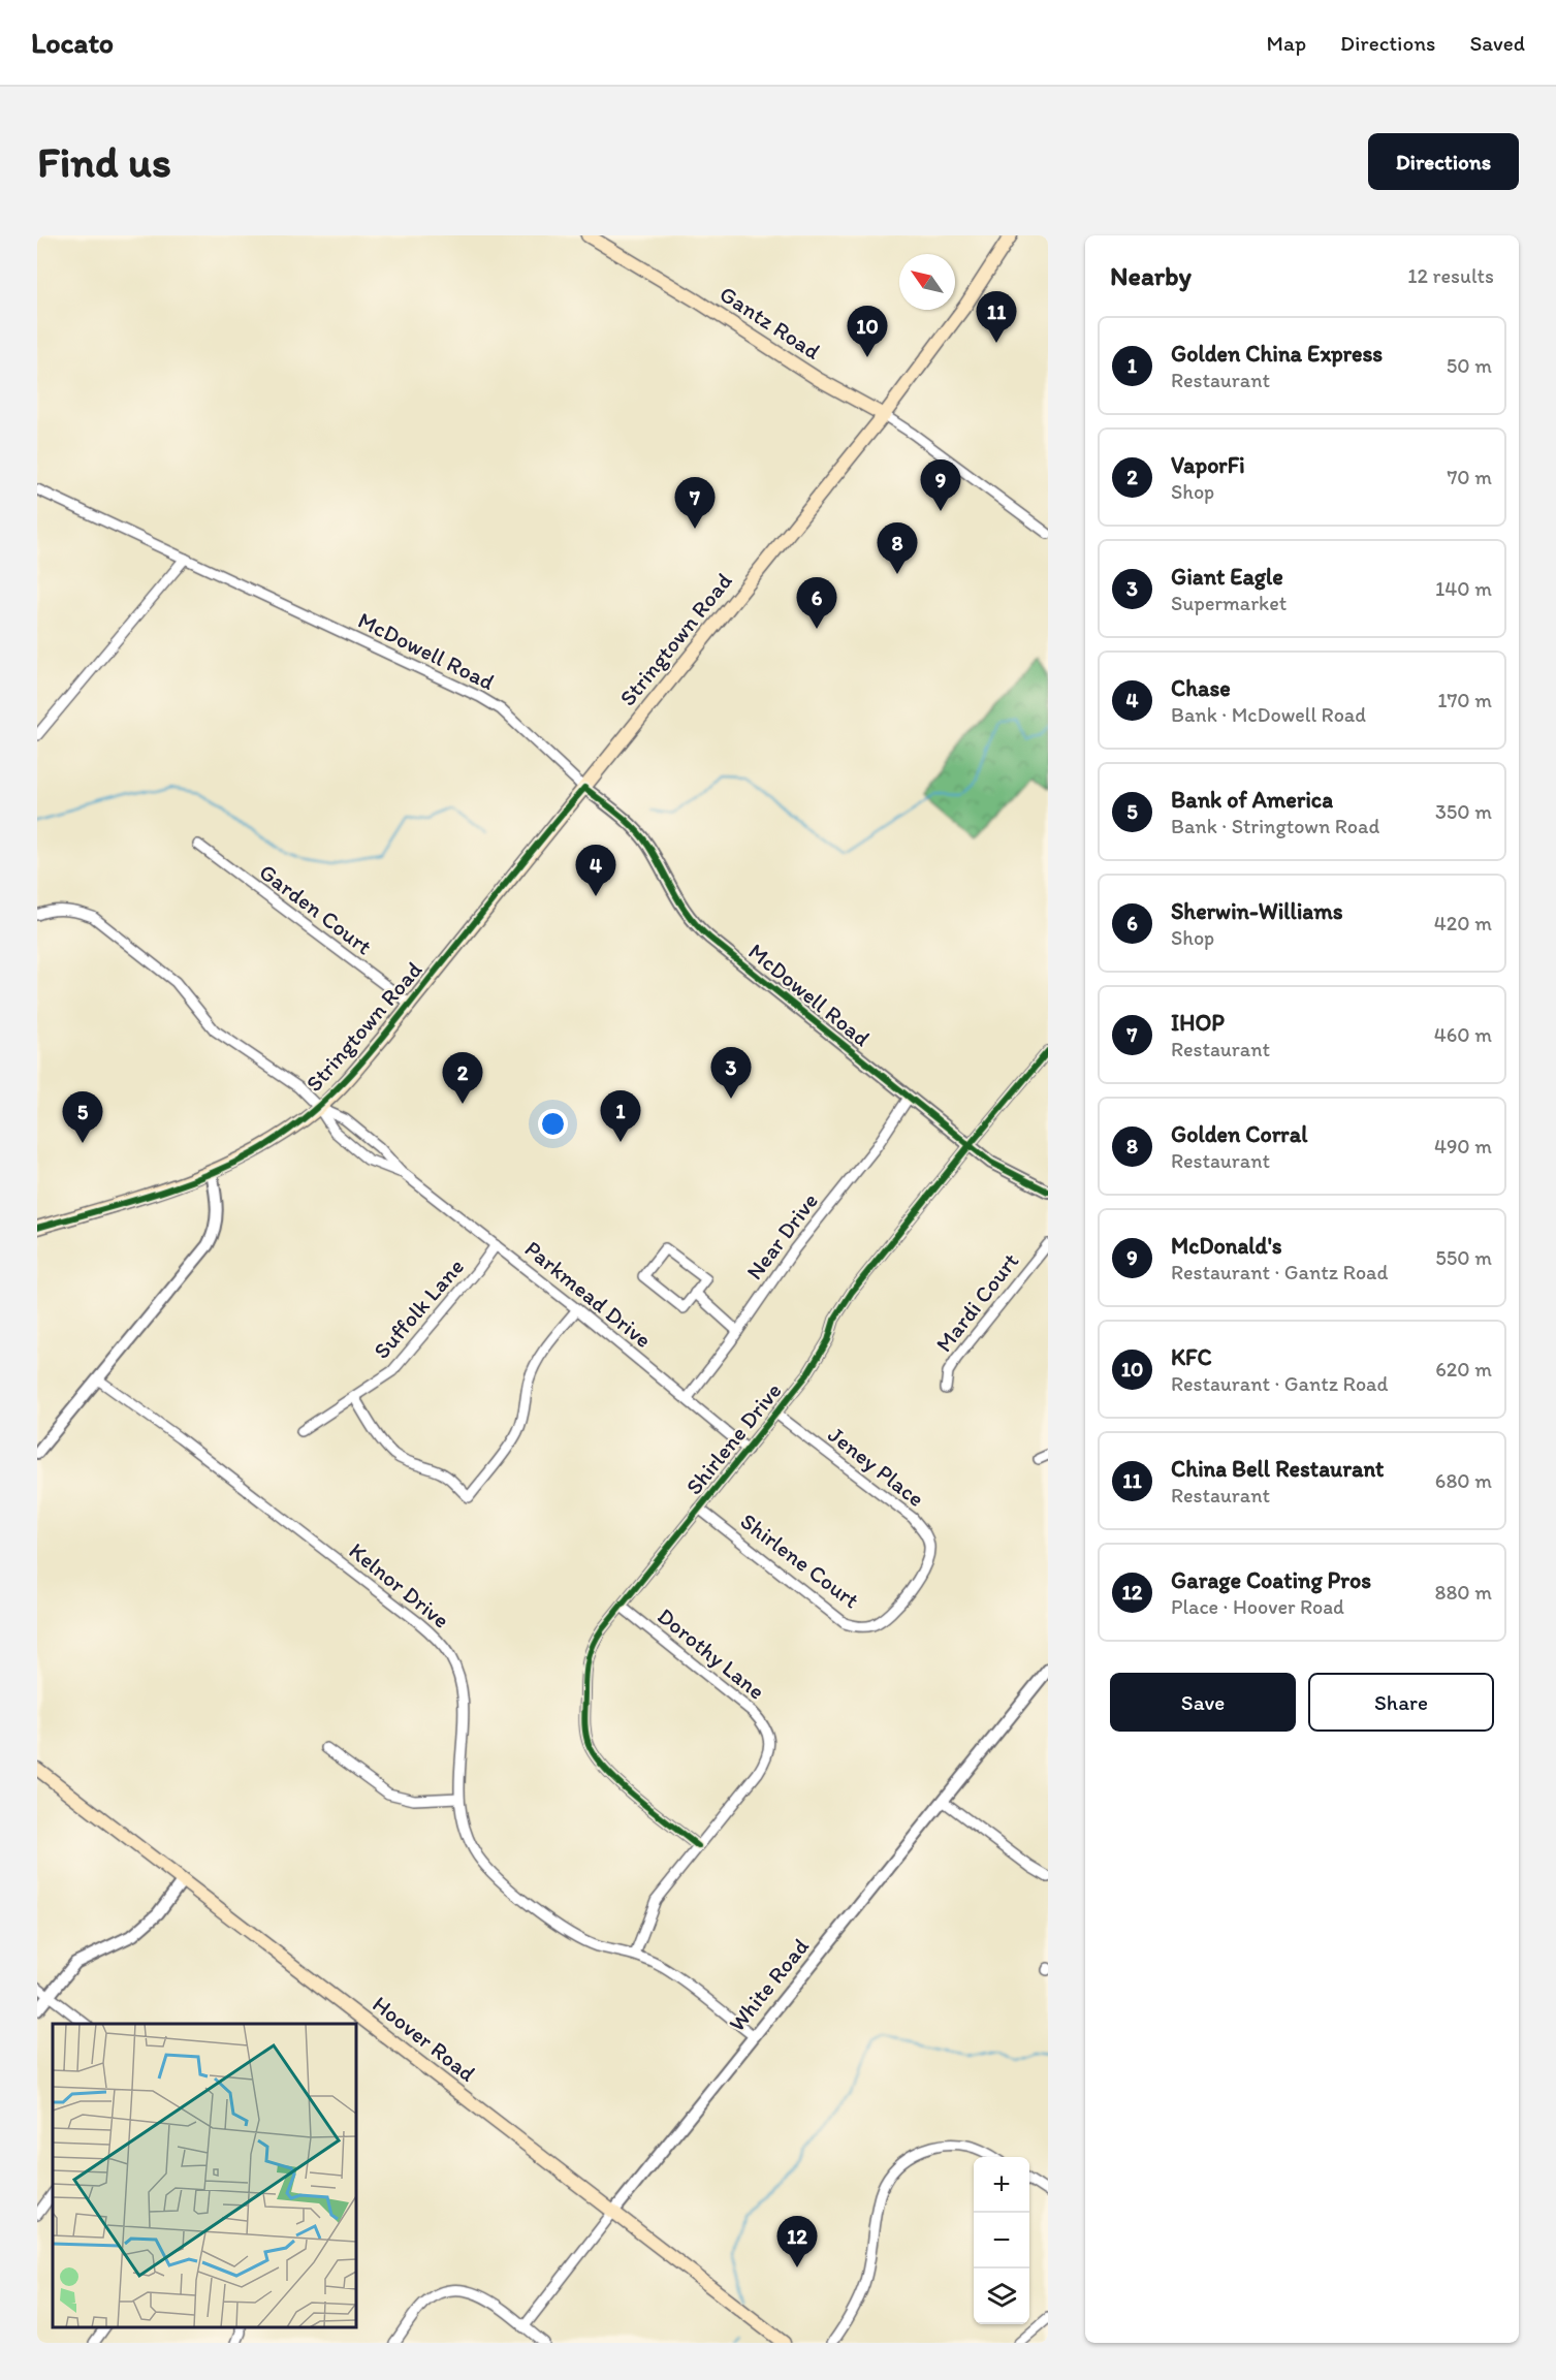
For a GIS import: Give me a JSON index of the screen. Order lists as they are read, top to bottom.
{
  "streets": {
    "main road": ["Gantz Road", "Stringtown Road", "Hoover Road"],
    "street": [
      "McDowell Road",
      "Garden Court",
      "Near Drive",
      "Parkmead Drive",
      "Mardi Court",
      "Suffolk Lane",
      "Shirlene Drive",
      "Jeney Place",
      "Shirlene Court",
      "Kelnor Drive",
      "Dorothy Lane",
      "White Road"
    ]
  },
  "crossings": [
    ["Gantz Road", "Stringtown Road"],
    ["Stringtown Road", "McDowell Road"],
    ["Stringtown Road", "Garden Court"],
    ["Stringtown Road", "Parkmead Drive"],
    ["McDowell Road", "Near Drive"],
    ["McDowell Road", "Shirlene Drive"],
    ["Near Drive", "Parkmead Drive"],
    ["Parkmead Drive", "Suffolk Lane"],
    ["Parkmead Drive", "Shirlene Drive"],
    ["Shirlene Drive", "Jeney Place"],
    ["Shirlene Drive", "Shirlene Court"],
    ["Shirlene Drive", "Dorothy Lane"],
    ["Jeney Place", "Shirlene Court"],
    ["Kelnor Drive", "Dorothy Lane"],
    ["Kelnor Drive", "White Road"],
    ["White Road", "Hoover Road"]
  ],
  "north": "top left",
  "page": {
    "header": "Locato",
    "nav": ["Map", "Directions", "Saved"],
    "buttons": [
      "Directions",
      ["Save", "Share"]
    ],
    "title": "Find us",
    "heading": ["Nearby", "12 results"],
    "pins": [
      "11",
      "10",
      "9",
      "7",
      "8",
      "6",
      "4",
      "3",
      "2",
      "1",
      "5",
      "12"
    ],
    "list": [
      {
        "mark": "1",
        "name": "Golden China Express",
        "note": "Restaurant",
        "value": "50 m"
      },
      {
        "mark": "2",
        "name": "VaporFi",
        "note": "Shop",
        "value": "70 m"
      },
      {
        "mark": "3",
        "name": "Giant Eagle",
        "note": "Supermarket",
        "value": "140 m"
      },
      {
        "mark": "4",
        "name": "Chase",
        "note": "Bank · McDowell Road",
        "value": "170 m"
      },
      {
        "mark": "5",
        "name": "Bank of America",
        "note": "Bank · Stringtown Road",
        "value": "350 m"
      },
      {
        "mark": "6",
        "name": "Sherwin-Williams",
        "note": "Shop",
        "value": "420 m"
      },
      {
        "mark": "7",
        "name": "IHOP",
        "note": "Restaurant",
        "value": "460 m"
      },
      {
        "mark": "8",
        "name": "Golden Corral",
        "note": "Restaurant",
        "value": "490 m"
      },
      {
        "mark": "9",
        "name": "McDonald's",
        "note": "Restaurant · Gantz Road",
        "value": "550 m"
      },
      {
        "mark": "10",
        "name": "KFC",
        "note": "Restaurant · Gantz Road",
        "value": "620 m"
      },
      {
        "mark": "11",
        "name": "China Bell Restaurant",
        "note": "Restaurant",
        "value": "680 m"
      },
      {
        "mark": "12",
        "name": "Garage Coating Pros",
        "note": "Place · Hoover Road",
        "value": "880 m"
      }
    ],
    "map_buttons": ["+", "−"]
  }
}
